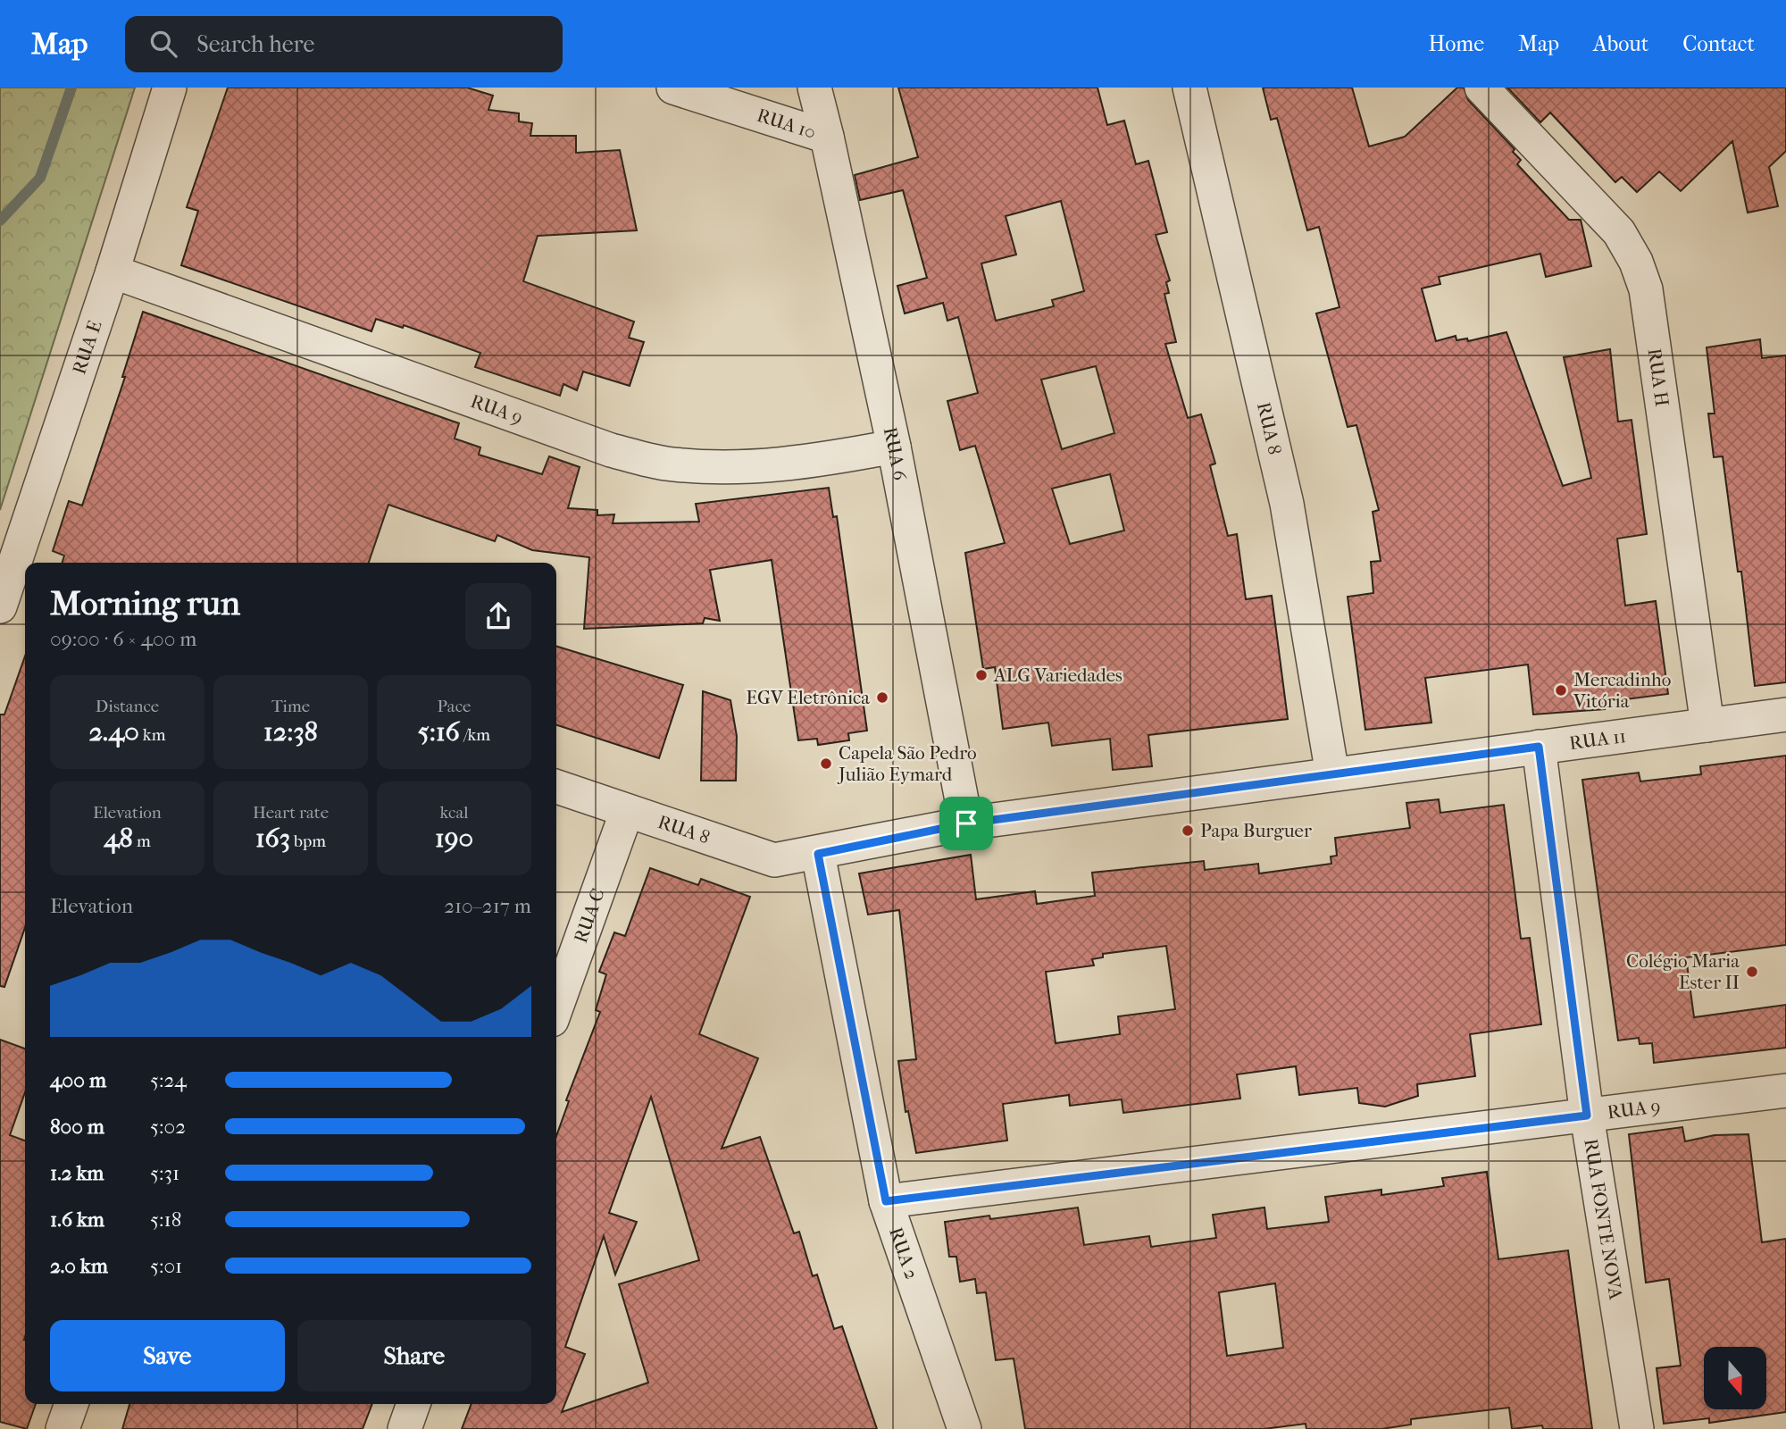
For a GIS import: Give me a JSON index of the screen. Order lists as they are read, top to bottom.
{
  "streets": {
    "street": [
      "RUA 10",
      "RUA E",
      "RUA H",
      "RUA 9",
      "RUA 8",
      "RUA 6",
      "RUA 11",
      "RUA C",
      "RUA FONTE NOVA",
      "RUA 2"
    ]
  },
  "crossings": [
    ["RUA 10", "RUA 6"],
    ["RUA E", "RUA 9"],
    ["RUA H", "RUA 11"],
    ["RUA 9", "RUA 6"],
    ["RUA 9", "RUA FONTE NOVA"],
    ["RUA 9", "RUA 2"],
    ["RUA 8", "RUA 11"],
    ["RUA 8", "RUA C"],
    ["RUA 8", "RUA 2"],
    ["RUA 6", "RUA 11"],
    ["RUA 11", "RUA FONTE NOVA"],
    ["RUA 11", "RUA 2"]
  ],
  "places": [
    "ALG Variedades",
    "Mercadinho Vitória",
    "EGV Eletrônica",
    "Capela São Pedro Julião Eymard",
    "Papa Burguer",
    "Colégio Maria Ester II"
  ],
  "north": "bottom",
  "page": {
    "header": "Map",
    "search": "Search here",
    "nav": [
      "Home",
      "Map",
      "About",
      "Contact"
    ],
    "heading": ["Morning run", "09:00 · 6 × 400 m"],
    "stats": [
      ["Distance", "2.40 km"],
      ["Time", "12:38"],
      ["Pace", "5:16 /km"],
      ["Elevation", "48 m"],
      ["Heart rate", "163 bpm"],
      ["kcal", "190"]
    ],
    "chart": ["Elevation", "210–217 m"],
    "list": [
      {
        "name": "400 m",
        "note": "5:24"
      },
      {
        "name": "800 m",
        "note": "5:02"
      },
      {
        "name": "1.2 km",
        "note": "5:31"
      },
      {
        "name": "1.6 km",
        "note": "5:18"
      },
      {
        "name": "2.0 km",
        "note": "5:01"
      }
    ],
    "buttons": ["Save", "Share"]
  }
}
